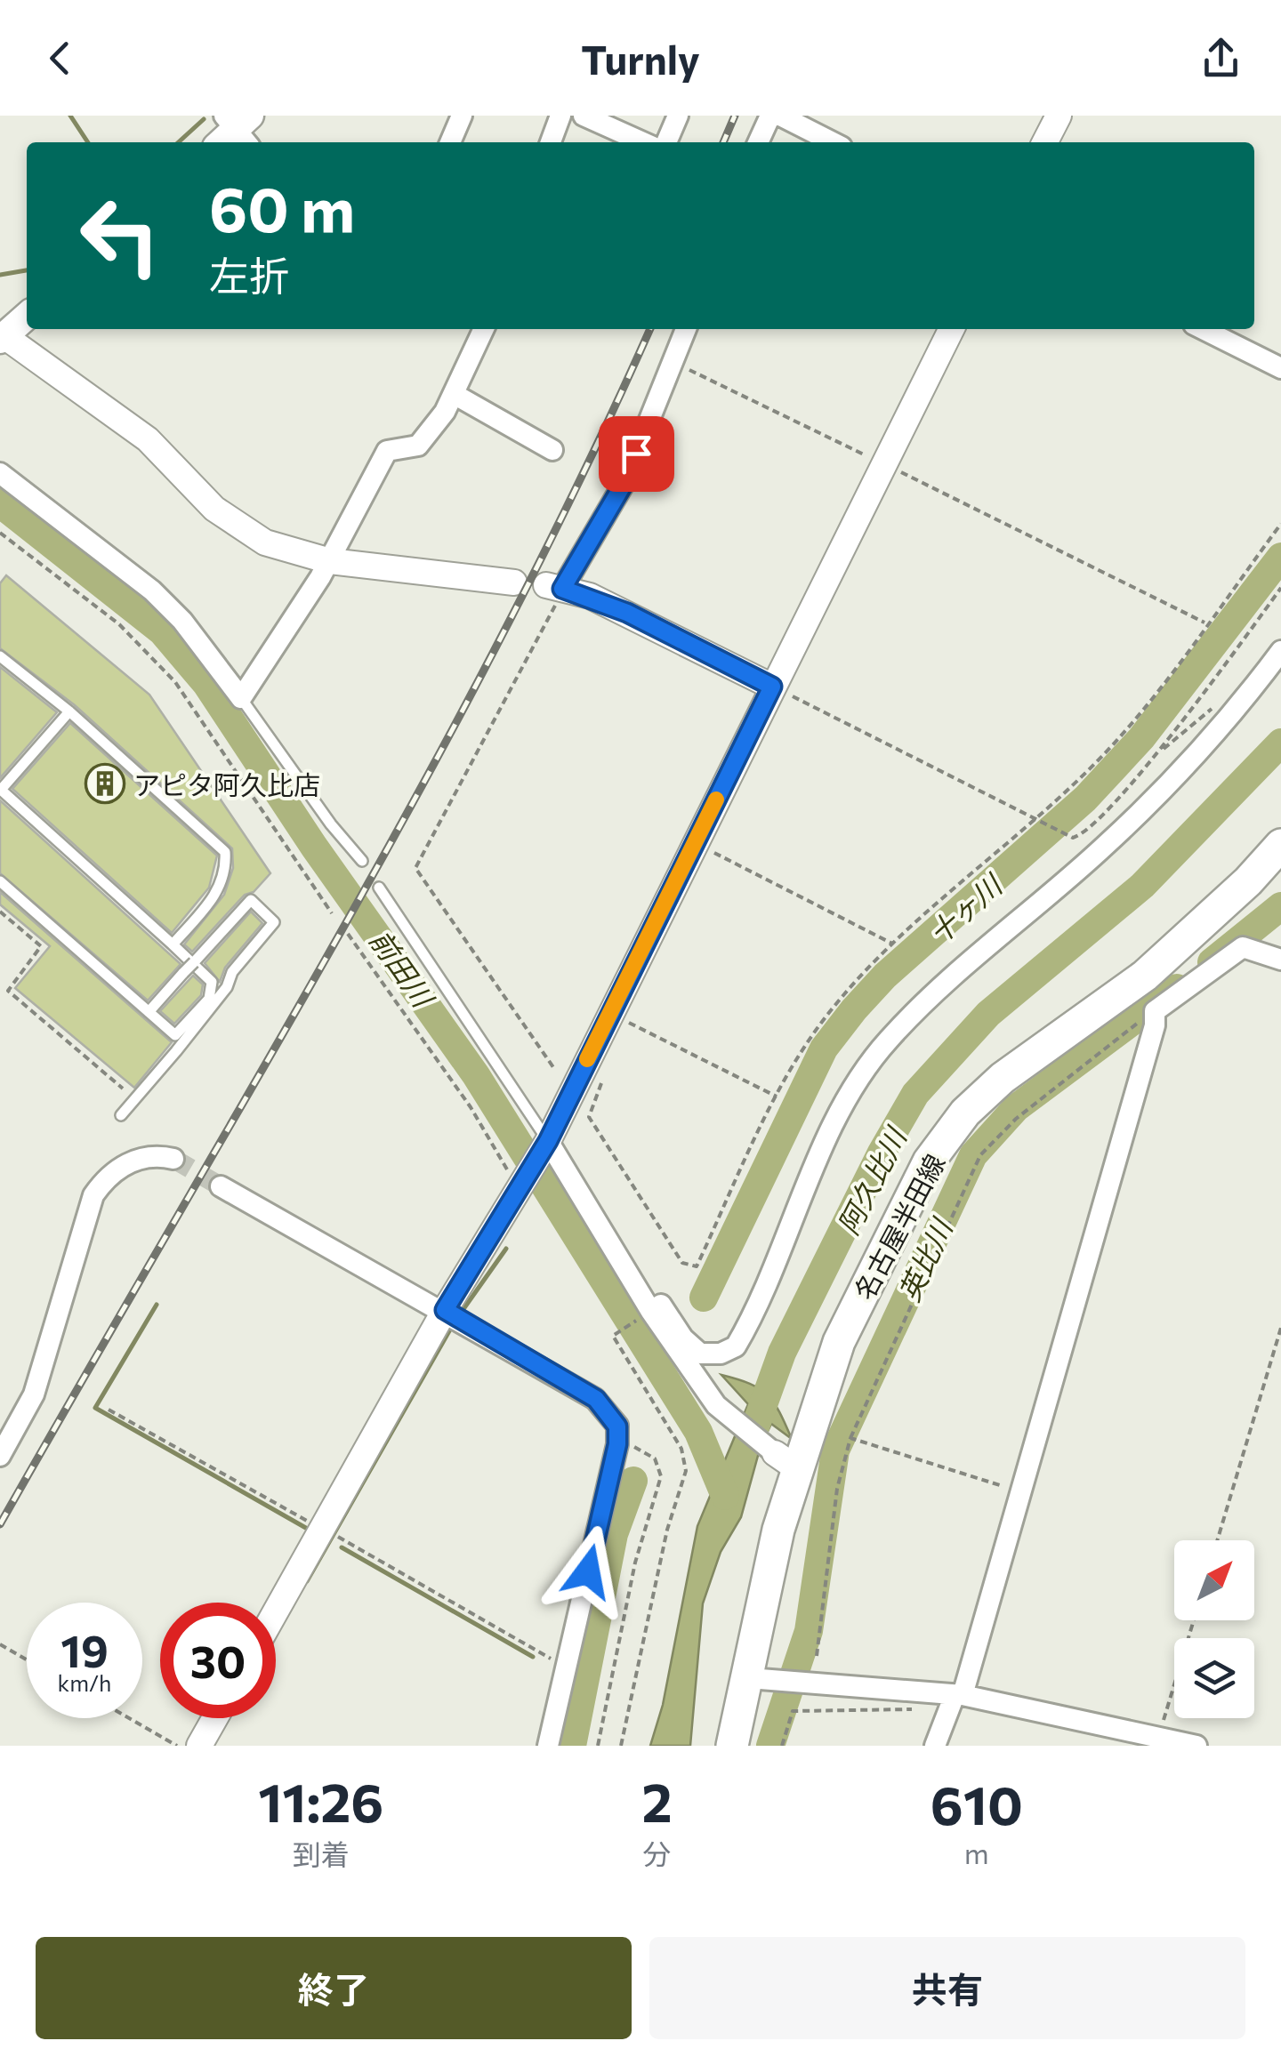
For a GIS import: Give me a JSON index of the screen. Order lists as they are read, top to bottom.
{
  "streets": {
    "main road": ["名古屋半田線"]
  },
  "water": [
    "十ヶ川",
    "前田川",
    "阿久比川",
    "英比川"
  ],
  "places": {
    "building": ["アピタ阿久比店"]
  },
  "north": "top right",
  "page": {
    "header": "Turnly",
    "turn": ["60 m", "左折"],
    "speed": "19 km/h",
    "limit": "30",
    "eta": [
      "11:26",
      "到着",
      "2",
      "分",
      "610",
      "m"
    ],
    "buttons": ["終了", "共有"]
  }
}
